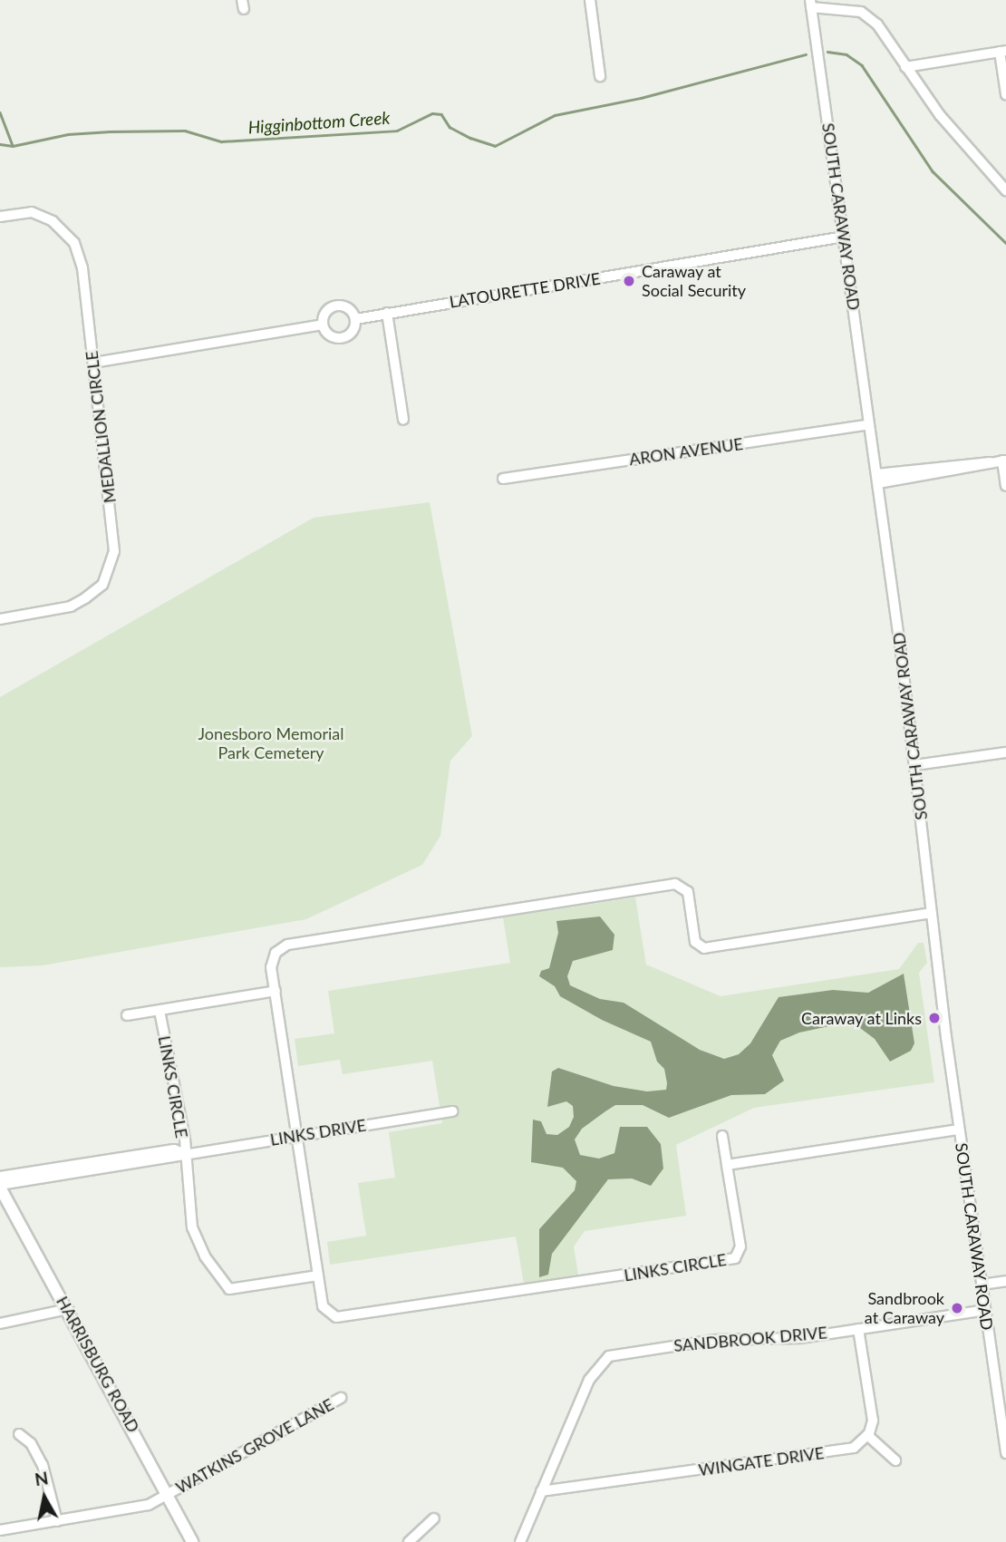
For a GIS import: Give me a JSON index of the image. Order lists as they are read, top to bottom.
{
  "streets": {
    "main road": ["HARRISBURG ROAD"],
    "street": [
      "SOUTH CARAWAY ROAD",
      "LATOURETTE DRIVE",
      "MEDALLION CIRCLE",
      "ARON AVENUE",
      "LINKS CIRCLE",
      "LINKS DRIVE",
      "SANDBROOK DRIVE",
      "WATKINS GROVE LANE",
      "WINGATE DRIVE"
    ]
  },
  "crossings": [
    ["SOUTH CARAWAY ROAD", "LATOURETTE DRIVE"],
    ["SOUTH CARAWAY ROAD", "ARON AVENUE"],
    ["SOUTH CARAWAY ROAD", "LINKS CIRCLE"],
    ["SOUTH CARAWAY ROAD", "SANDBROOK DRIVE"],
    ["LINKS CIRCLE", "LINKS DRIVE"],
    ["LINKS DRIVE", "HARRISBURG ROAD"],
    ["SANDBROOK DRIVE", "WINGATE DRIVE"],
    ["HARRISBURG ROAD", "WATKINS GROVE LANE"]
  ],
  "water": ["Higginbottom Creek"],
  "parks": ["Jonesboro Memorial Park Cemetery"],
  "places": ["Caraway at Social Security", "Caraway at Links", "Sandbrook at Caraway"],
  "north": "top"
}
